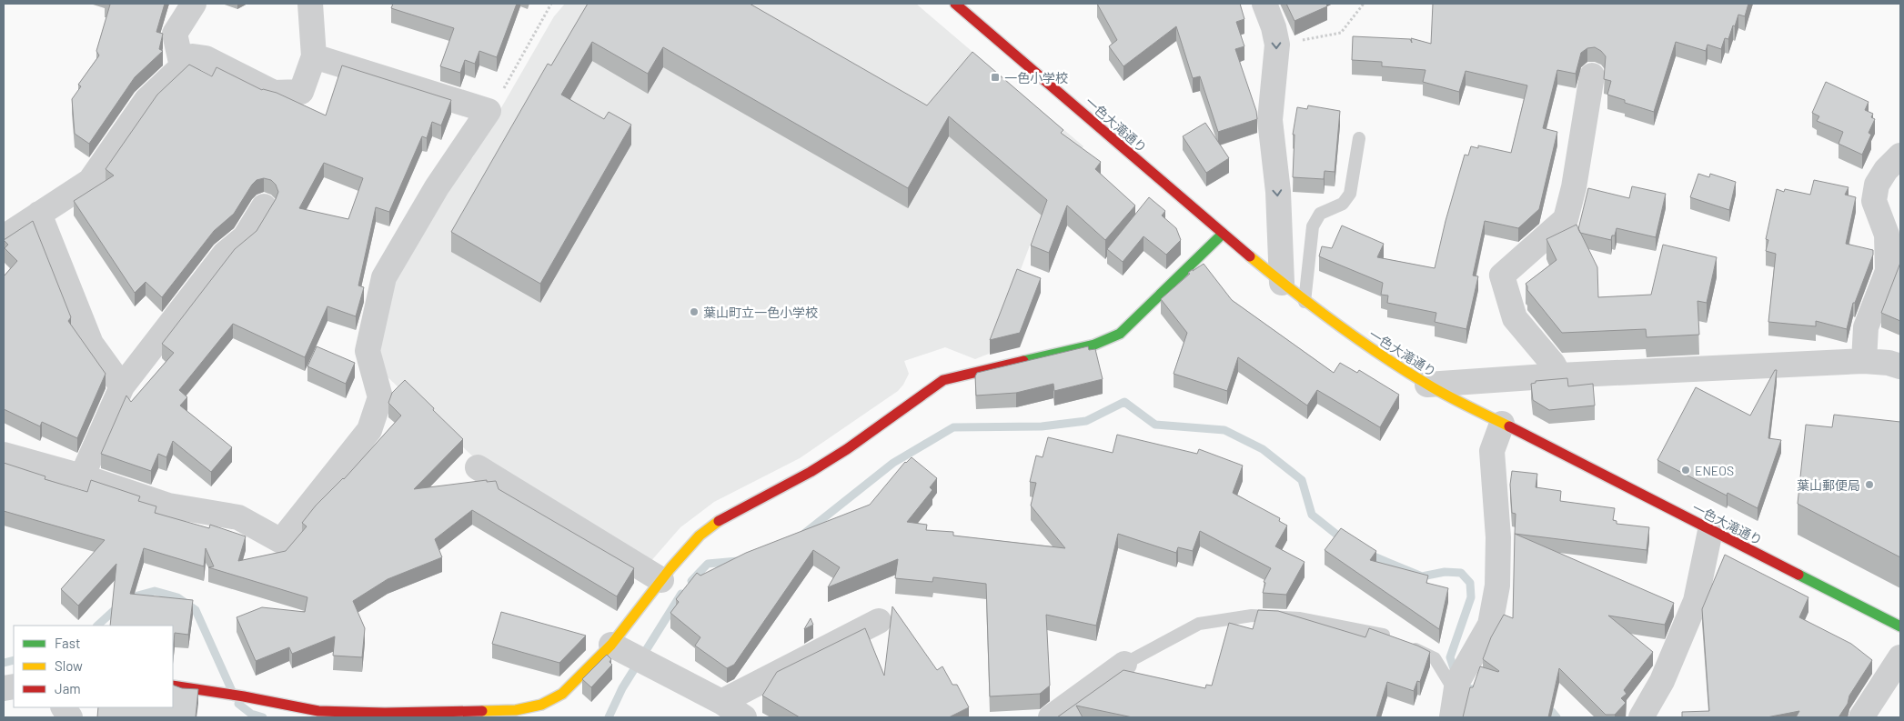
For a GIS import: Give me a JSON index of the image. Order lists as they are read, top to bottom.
{
  "streets": {
    "street": ["一色大滝通り"]
  },
  "places": {
    "transit": ["一色小学校"],
    "other": ["葉山町立一色小学校", "ENEOS", "葉山郵便局"]
  },
  "legend": ["Fast", "Slow", "Jam"]
}
